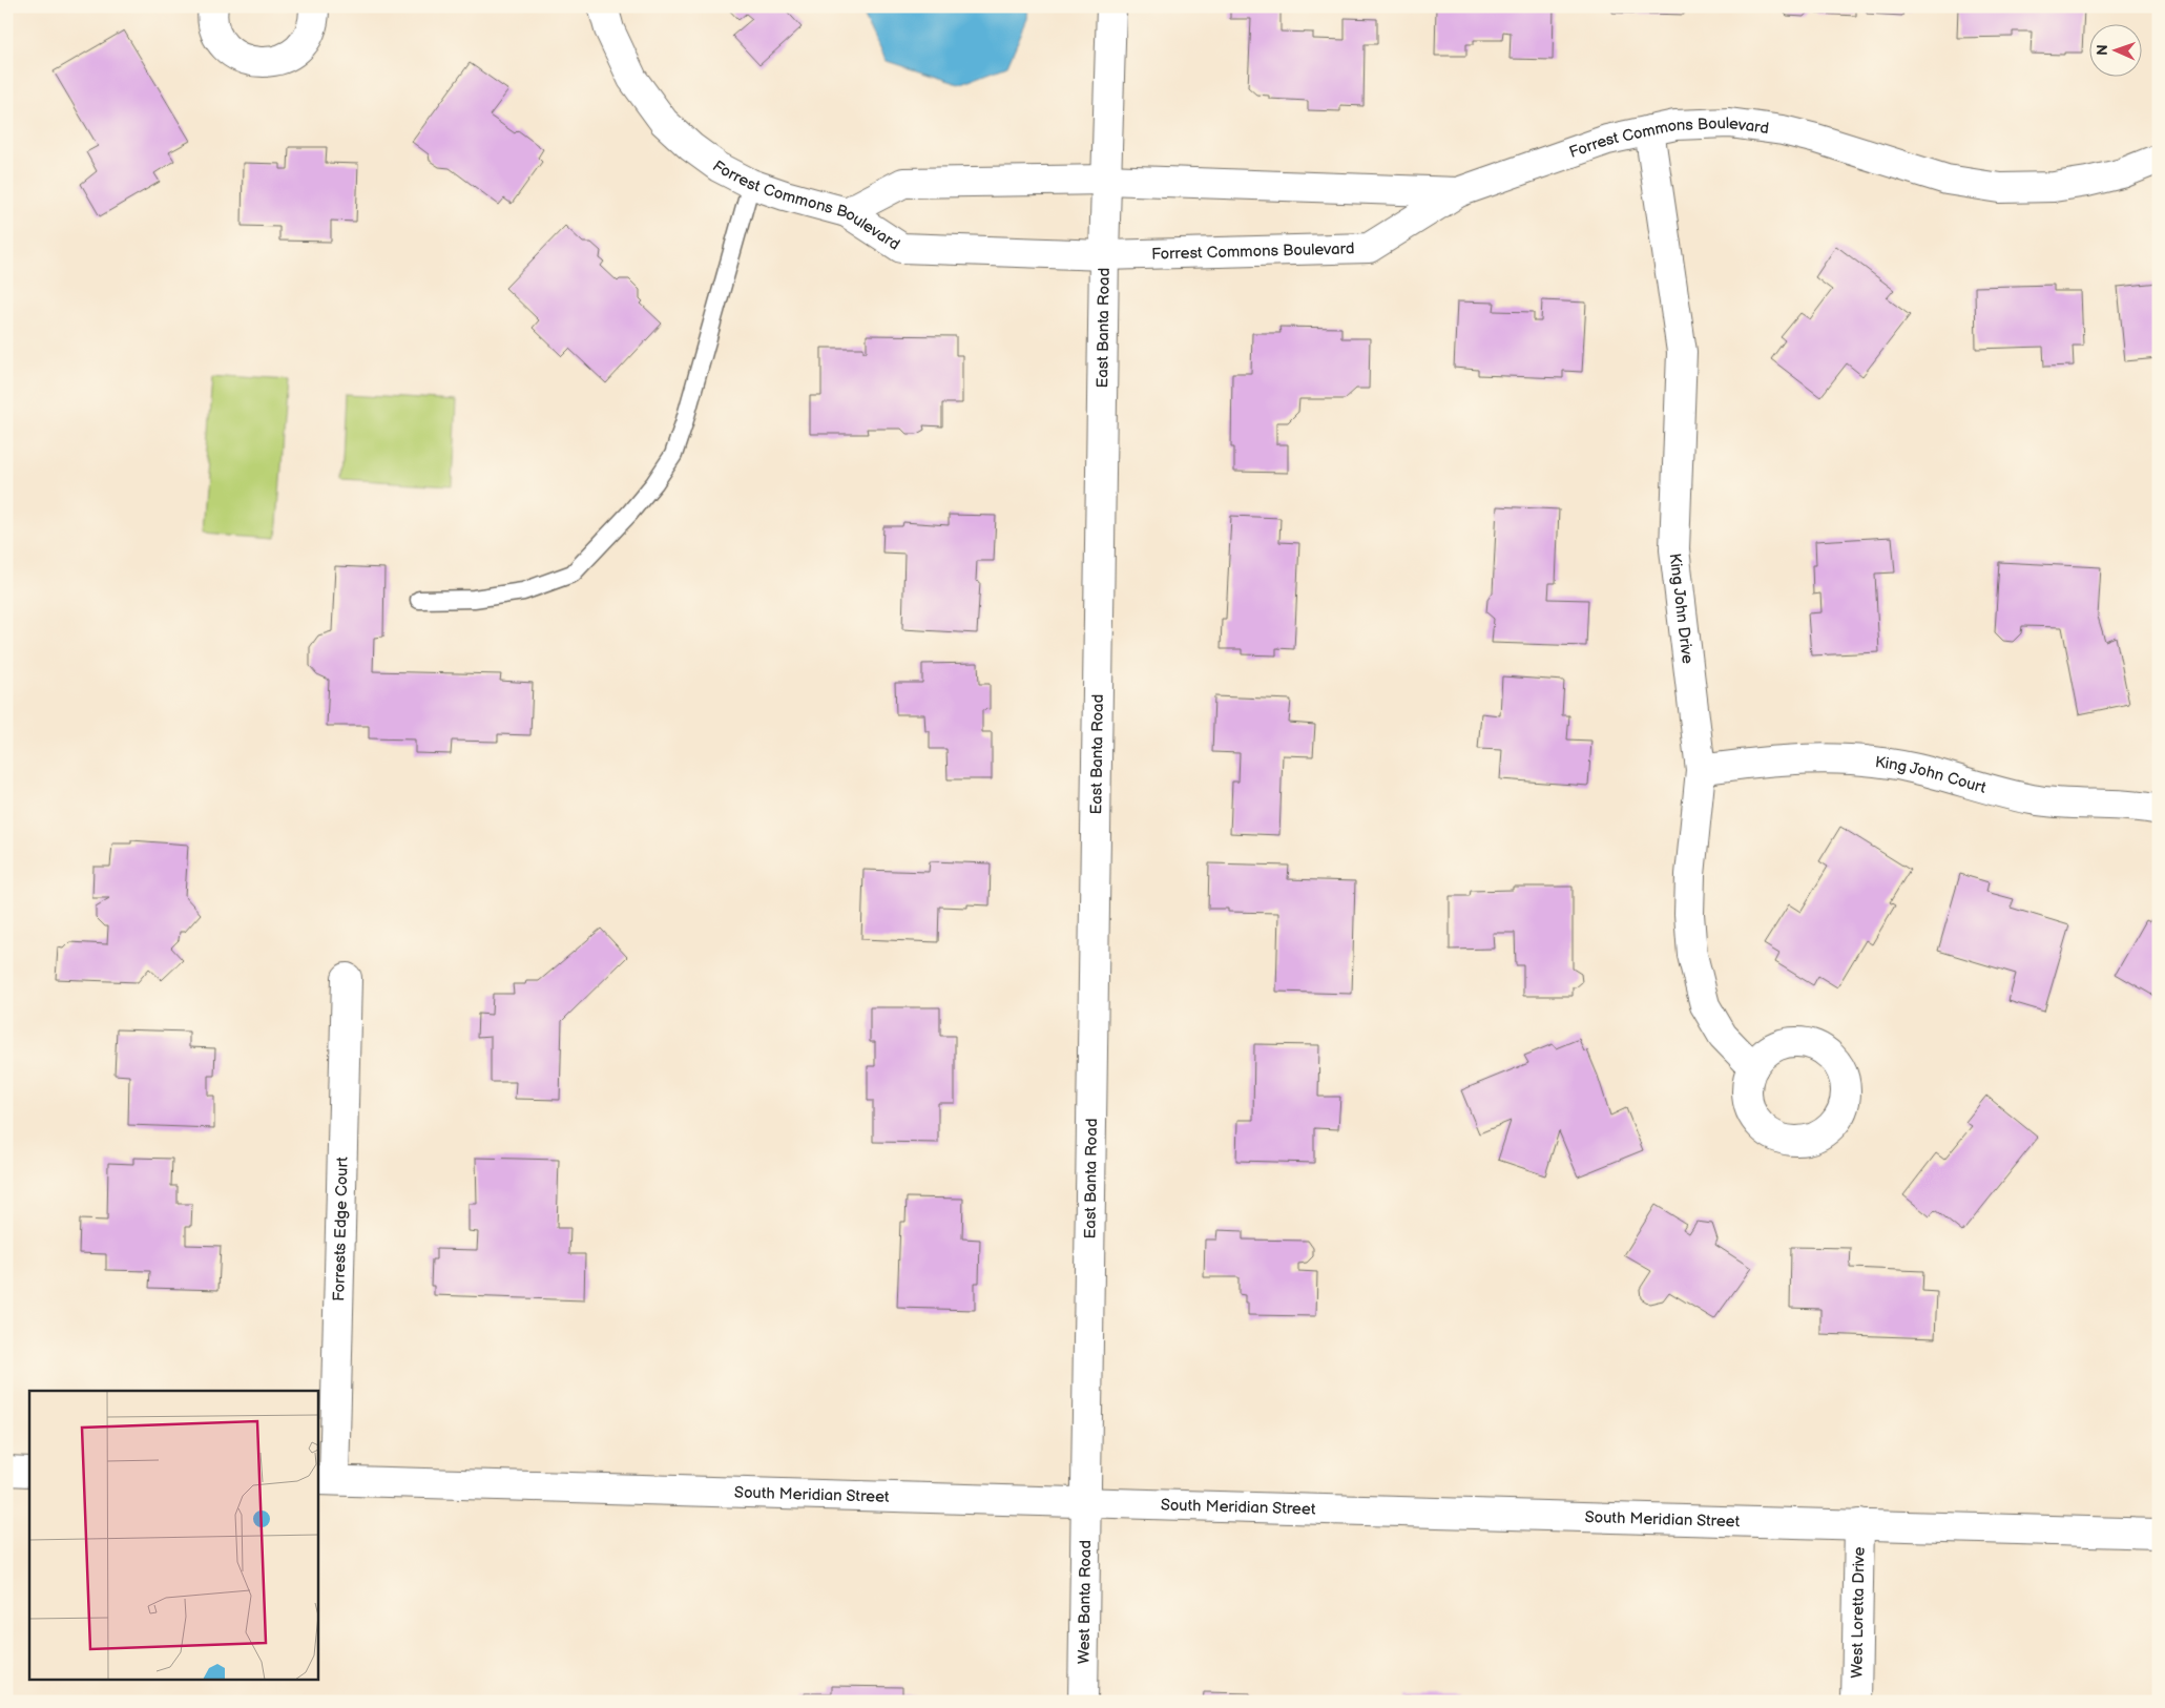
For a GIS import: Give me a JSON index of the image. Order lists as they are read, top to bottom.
{
  "streets": {
    "street": [
      "Forrest Commons Boulevard",
      "East Banta Road",
      "King John Drive",
      "King John Court",
      "Forrests Edge Court",
      "South Meridian Street",
      "West Banta Road",
      "West Loretta Drive"
    ]
  },
  "crossings": [
    ["Forrest Commons Boulevard", "East Banta Road"],
    ["Forrest Commons Boulevard", "King John Drive"],
    ["East Banta Road", "South Meridian Street"],
    ["East Banta Road", "West Banta Road"],
    ["King John Drive", "King John Court"],
    ["Forrests Edge Court", "South Meridian Street"],
    ["South Meridian Street", "West Banta Road"],
    ["South Meridian Street", "West Loretta Drive"]
  ],
  "north": "left"
}
